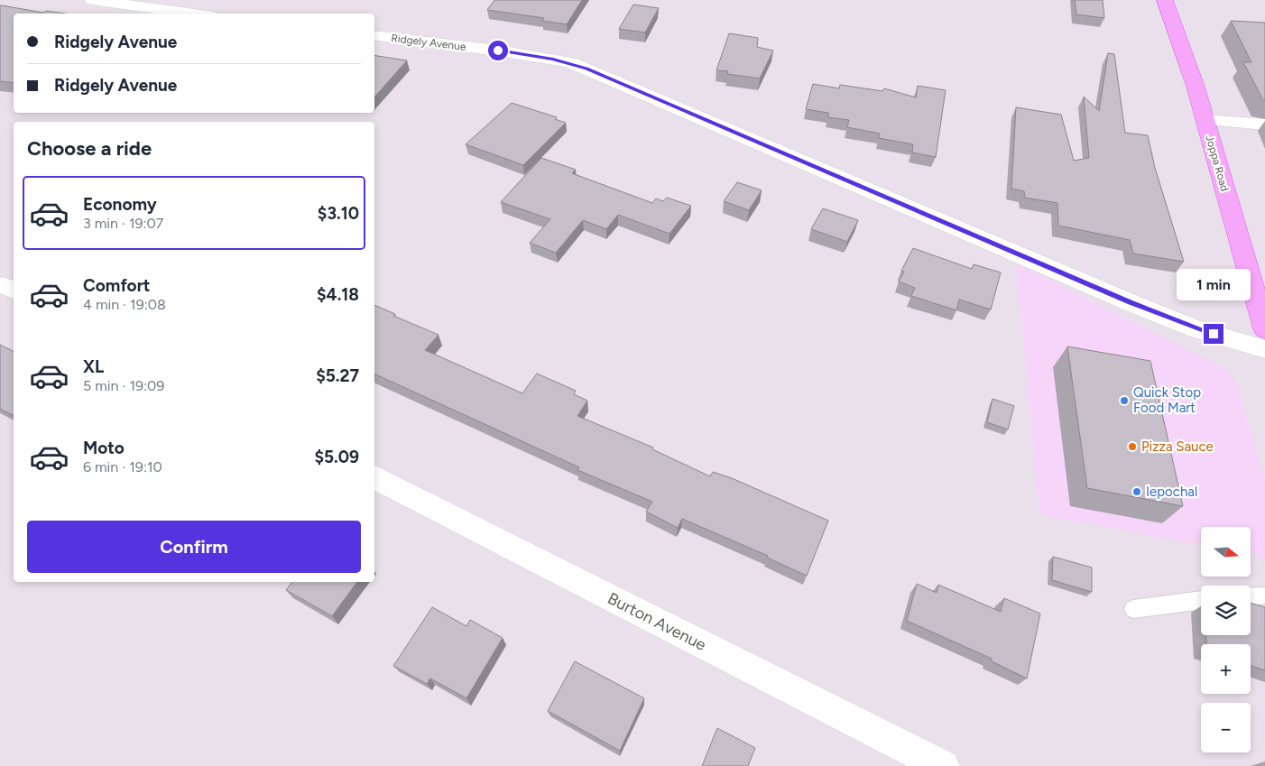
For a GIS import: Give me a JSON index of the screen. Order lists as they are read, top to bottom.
{
  "streets": {
    "main road": ["Joppa Road"],
    "street": ["Ridgely Avenue", "Burton Avenue"]
  },
  "places": ["Quick Stop Food Mart", "Pizza Sauce", "Iepochal"],
  "north": "right",
  "page": {
    "banner": ["Ridgely Avenue", "Ridgely Avenue"],
    "heading": "Choose a ride",
    "list": [
      {
        "name": "Economy",
        "note": "3 min · 19:07",
        "value": "$3.10"
      },
      {
        "name": "Comfort",
        "note": "4 min · 19:08",
        "value": "$4.18"
      },
      {
        "name": "XL",
        "note": "5 min · 19:09",
        "value": "$5.27"
      },
      {
        "name": "Moto",
        "note": "6 min · 19:10",
        "value": "$5.09"
      }
    ],
    "bubble": "1 min",
    "buttons": "Confirm",
    "map_buttons": ["+", "−"]
  }
}
